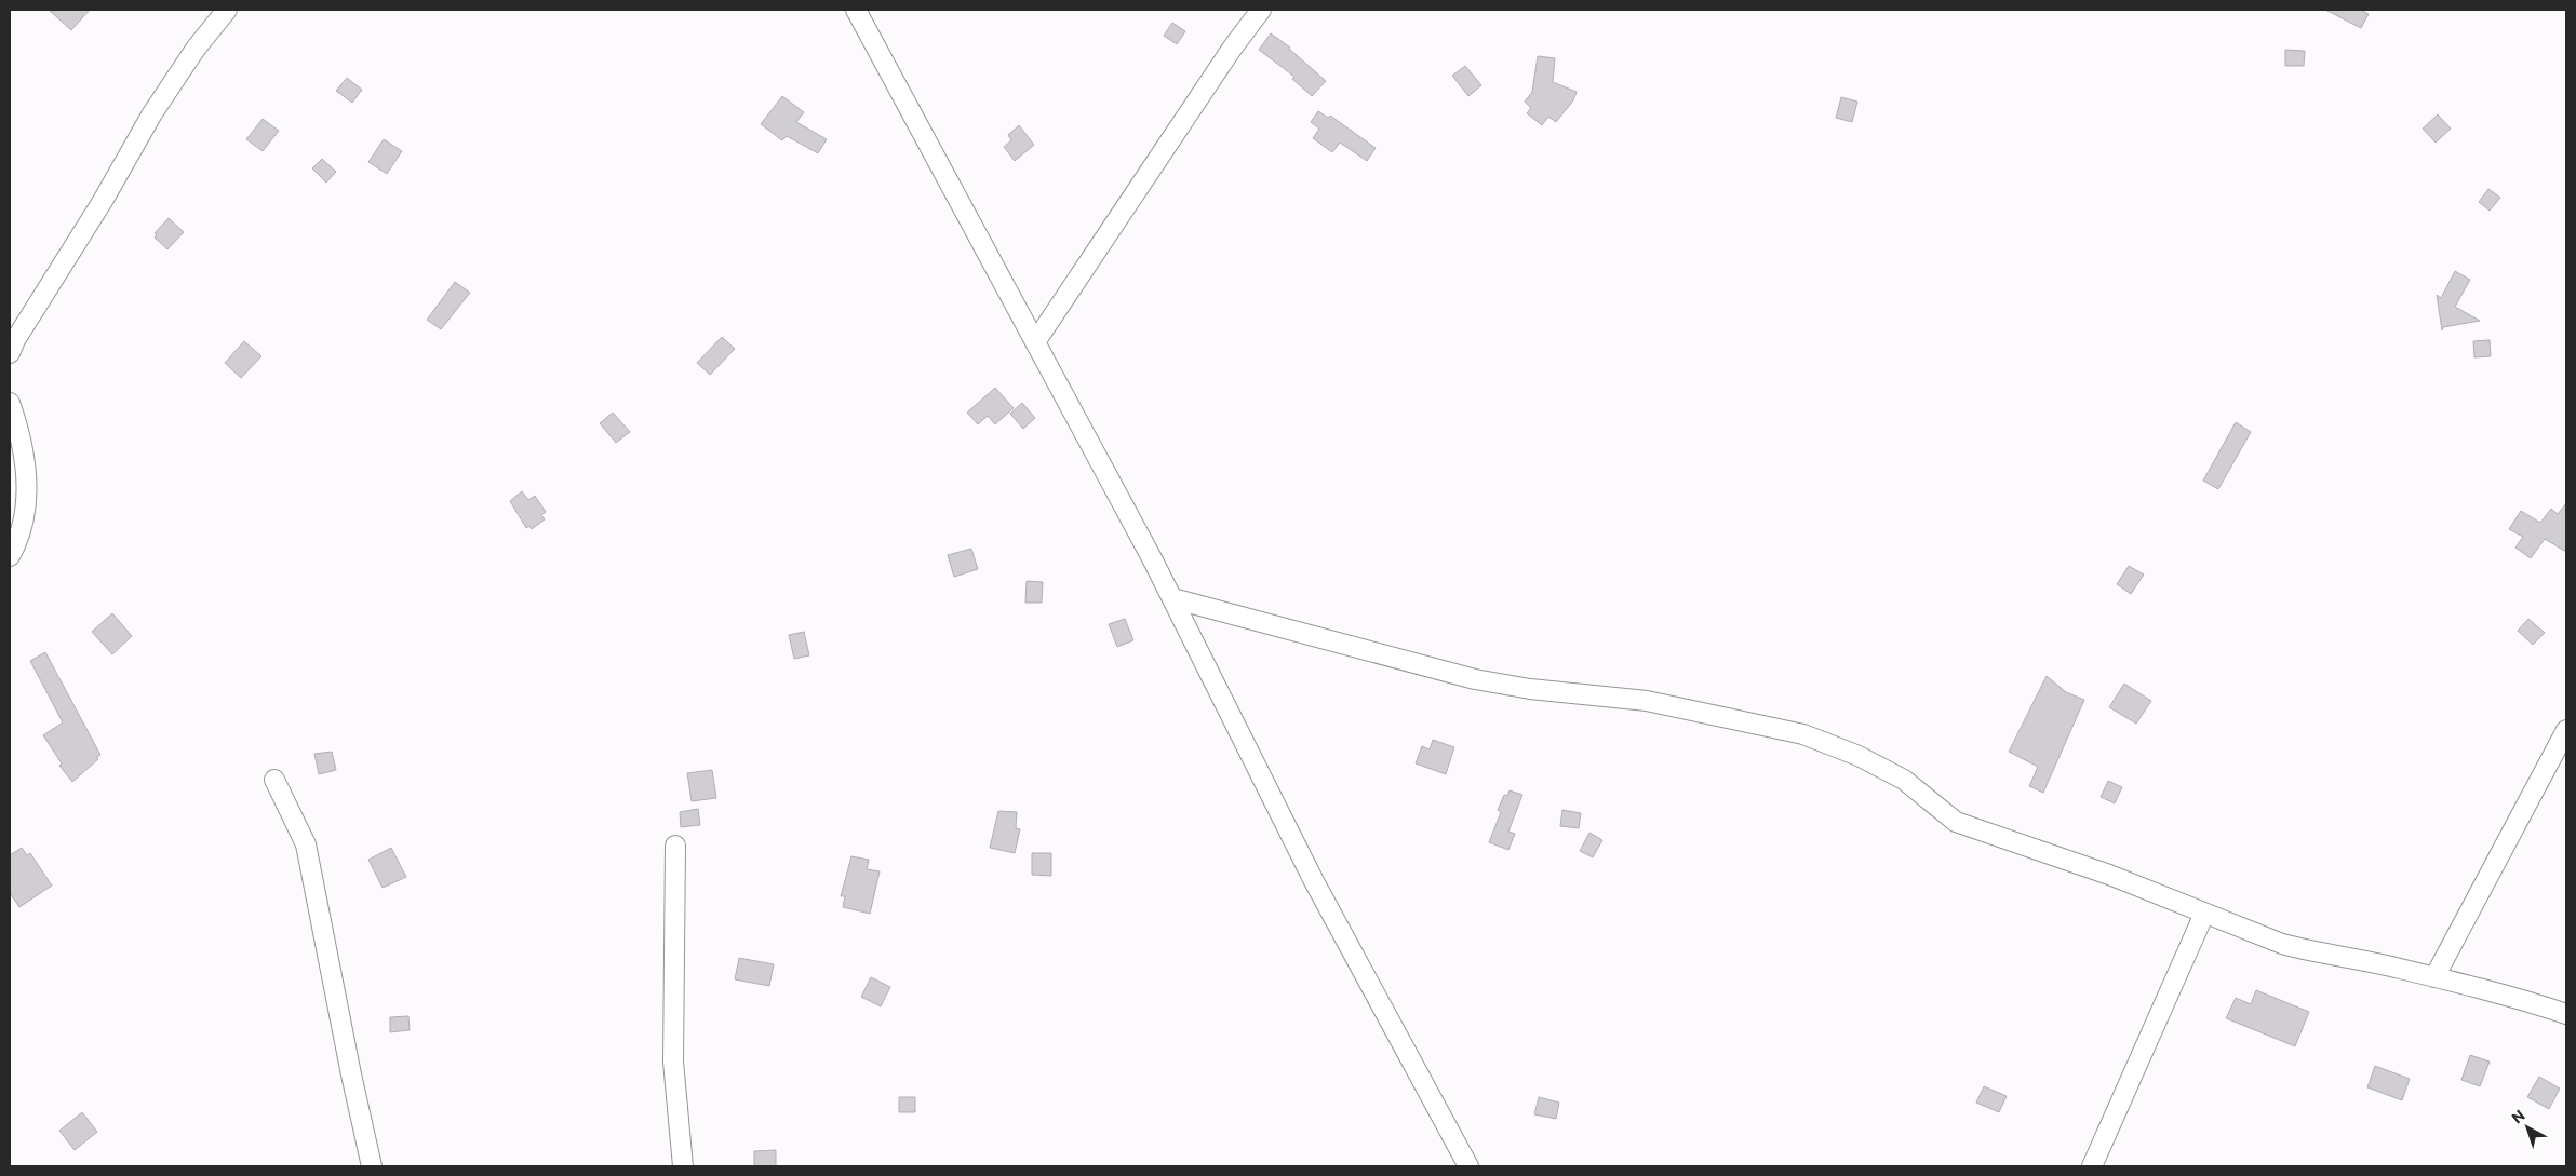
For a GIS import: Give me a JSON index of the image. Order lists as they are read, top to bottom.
{
  "north": "top left"
}
